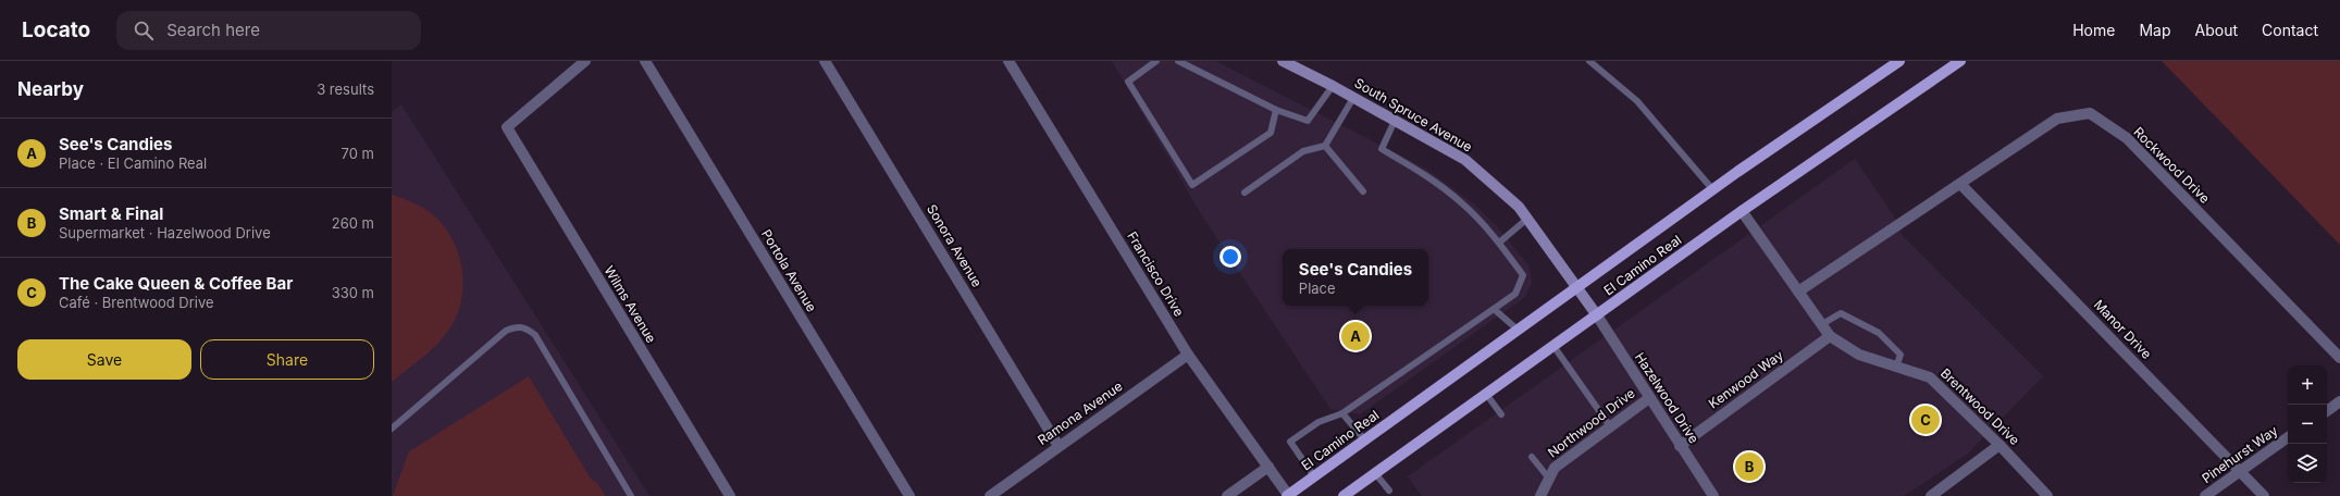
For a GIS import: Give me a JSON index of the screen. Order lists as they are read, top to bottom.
{
  "streets": {
    "main road": ["South Spruce Avenue", "El Camino Real"],
    "street": [
      "Rockwood Drive",
      "Sonora Avenue",
      "Portola Avenue",
      "Francisco Drive",
      "Wilms Avenue",
      "Manor Drive",
      "Kenwood Way",
      "Hazelwood Drive",
      "Brentwood Drive",
      "Ramona Avenue",
      "Northwood Drive",
      "Pinehurst Way"
    ]
  },
  "crossings": [
    ["South Spruce Avenue", "El Camino Real"],
    ["South Spruce Avenue", "Hazelwood Drive"],
    ["Rockwood Drive", "Manor Drive"],
    ["Rockwood Drive", "Brentwood Drive"],
    ["Sonora Avenue", "Ramona Avenue"],
    ["El Camino Real", "Francisco Drive"],
    ["El Camino Real", "Hazelwood Drive"],
    ["El Camino Real", "Brentwood Drive"],
    ["Francisco Drive", "Ramona Avenue"],
    ["Manor Drive", "Pinehurst Way"],
    ["Kenwood Way", "Hazelwood Drive"],
    ["Kenwood Way", "Brentwood Drive"],
    ["Hazelwood Drive", "Northwood Drive"]
  ],
  "page": {
    "header": "Locato",
    "search": "Search here",
    "nav": [
      "Home",
      "Map",
      "About",
      "Contact"
    ],
    "heading": ["Nearby", "3 results"],
    "list": [
      {
        "mark": "A",
        "name": "See's Candies",
        "note": "Place · El Camino Real",
        "value": "70 m"
      },
      {
        "mark": "B",
        "name": "Smart & Final",
        "note": "Supermarket · Hazelwood Drive",
        "value": "260 m"
      },
      {
        "mark": "C",
        "name": "The Cake Queen & Coffee Bar",
        "note": "Café · Brentwood Drive",
        "value": "330 m"
      }
    ],
    "popup": ["See's Candies", "Place"],
    "pins": ["A", "C", "B"],
    "buttons": ["Save", "Share"],
    "map_buttons": ["+", "−"]
  }
}
